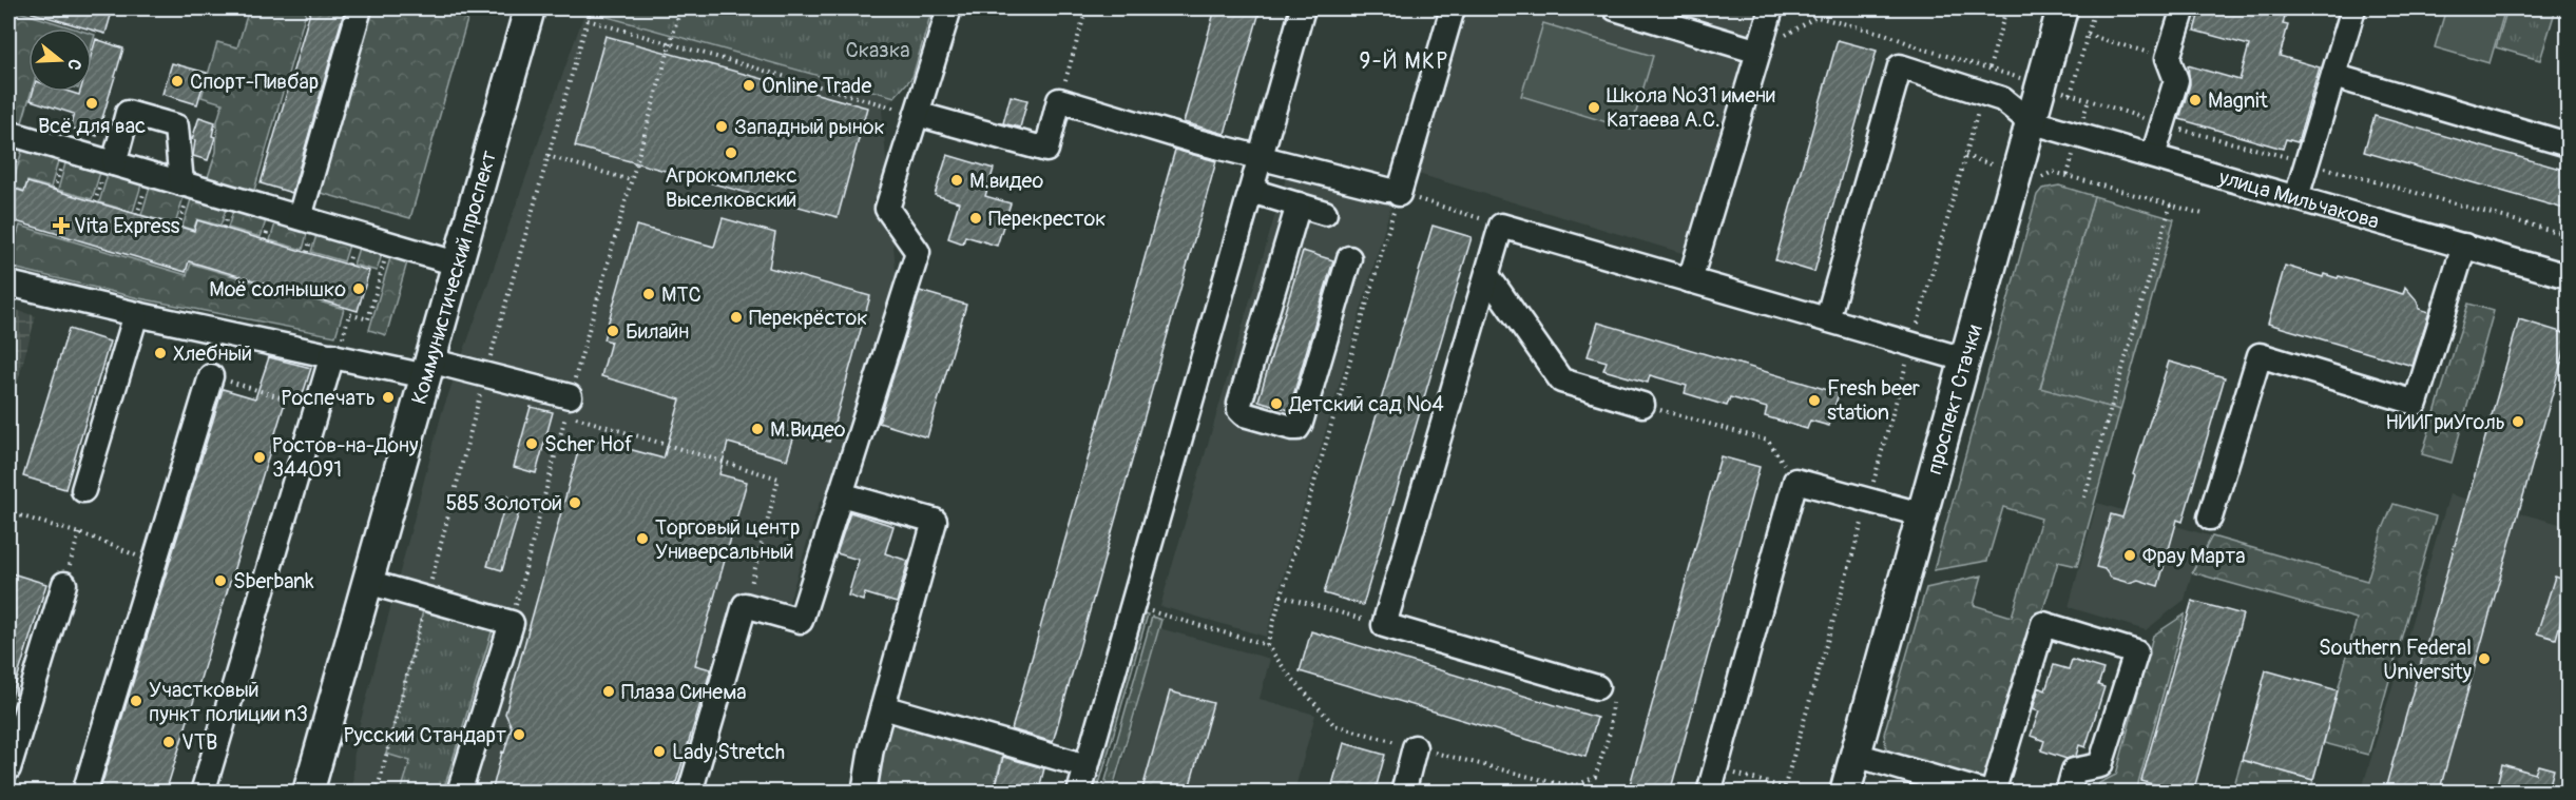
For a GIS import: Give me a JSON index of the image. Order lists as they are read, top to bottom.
{
  "streets": {
    "main road": ["Коммунистический проспект", "проспект Стачки"],
    "street": ["улица Мильчакова"]
  },
  "crossings": [
    ["улица Мильчакова", "проспект Стачки"]
  ],
  "districts": ["9-Й МКР"],
  "parks": ["Сказка"],
  "places": {
    "other": [
      "Спорт-Пивбар",
      "Online Trade",
      "Magnit",
      "Всё для вас",
      "Школа №31 имени Катаева А.С.",
      "Западный рынок",
      "Агрокомплекс Выселковский",
      "М.видео",
      "Перекресток",
      "Моё солнышко",
      "МТС",
      "Перекрёсток",
      "Билайн",
      "Хлебный",
      "Роспечать",
      "Fresh beer station",
      "Детский сад №4",
      "НИИГриУголь",
      "М.Видео",
      "Scher Hof",
      "Ростов-на-Дону 344091",
      "585 Золотой",
      "Торговый центр Универсальный",
      "Фрау Марта",
      "Sberbank",
      "Southern Federal University",
      "Плаза Синема",
      "Участковый пункт полиции n3",
      "Русский Стандарт",
      "VTB",
      "Lady Stretch"
    ],
    "health": ["Vita Express"]
  },
  "north": "right"
}
